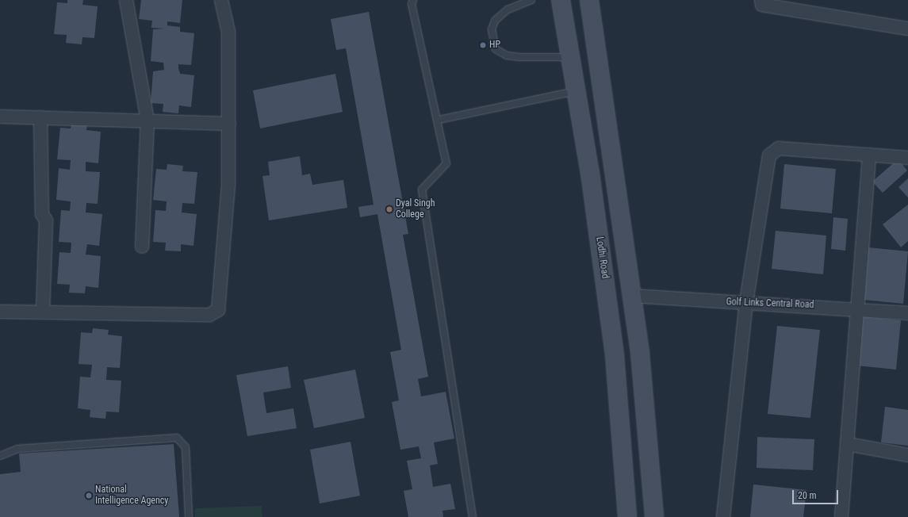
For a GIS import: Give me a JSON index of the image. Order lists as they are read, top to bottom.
{
  "streets": {
    "main road": ["Lodhi Road"],
    "street": ["Golf Links Central Road"]
  },
  "places": ["HP", "Dyal Singh College", "National Intelligence Agency"],
  "scale_bar": "20 m"
}
